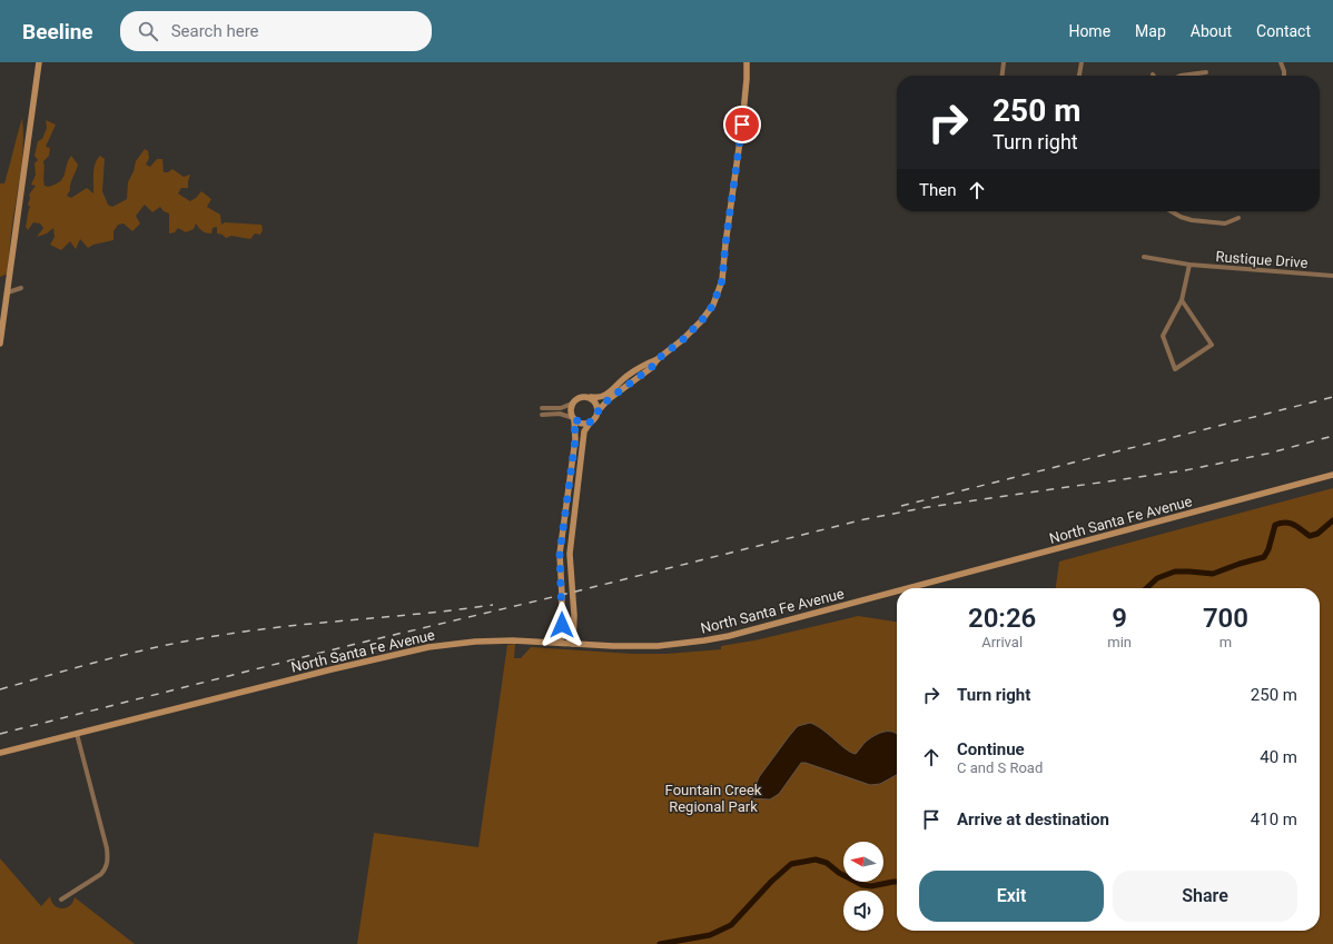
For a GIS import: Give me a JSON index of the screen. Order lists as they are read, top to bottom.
{
  "streets": {
    "main road": ["North Santa Fe Avenue"],
    "street": ["Rustique Drive"]
  },
  "parks": ["Fountain Creek Regional Park"],
  "north": "left",
  "page": {
    "header": "Beeline",
    "search": "Search here",
    "nav": [
      "Home",
      "Map",
      "About",
      "Contact"
    ],
    "turn": ["250 m", "Turn right"],
    "then": "Then",
    "eta": [
      "20:26",
      "Arrival",
      "9",
      "min",
      "700",
      "m"
    ],
    "list": [
      {
        "name": "Turn right",
        "value": "250 m"
      },
      {
        "name": "Continue",
        "note": "C and S Road",
        "value": "40 m"
      },
      {
        "name": "Arrive at destination",
        "value": "410 m"
      }
    ],
    "buttons": ["Exit", "Share"]
  }
}
